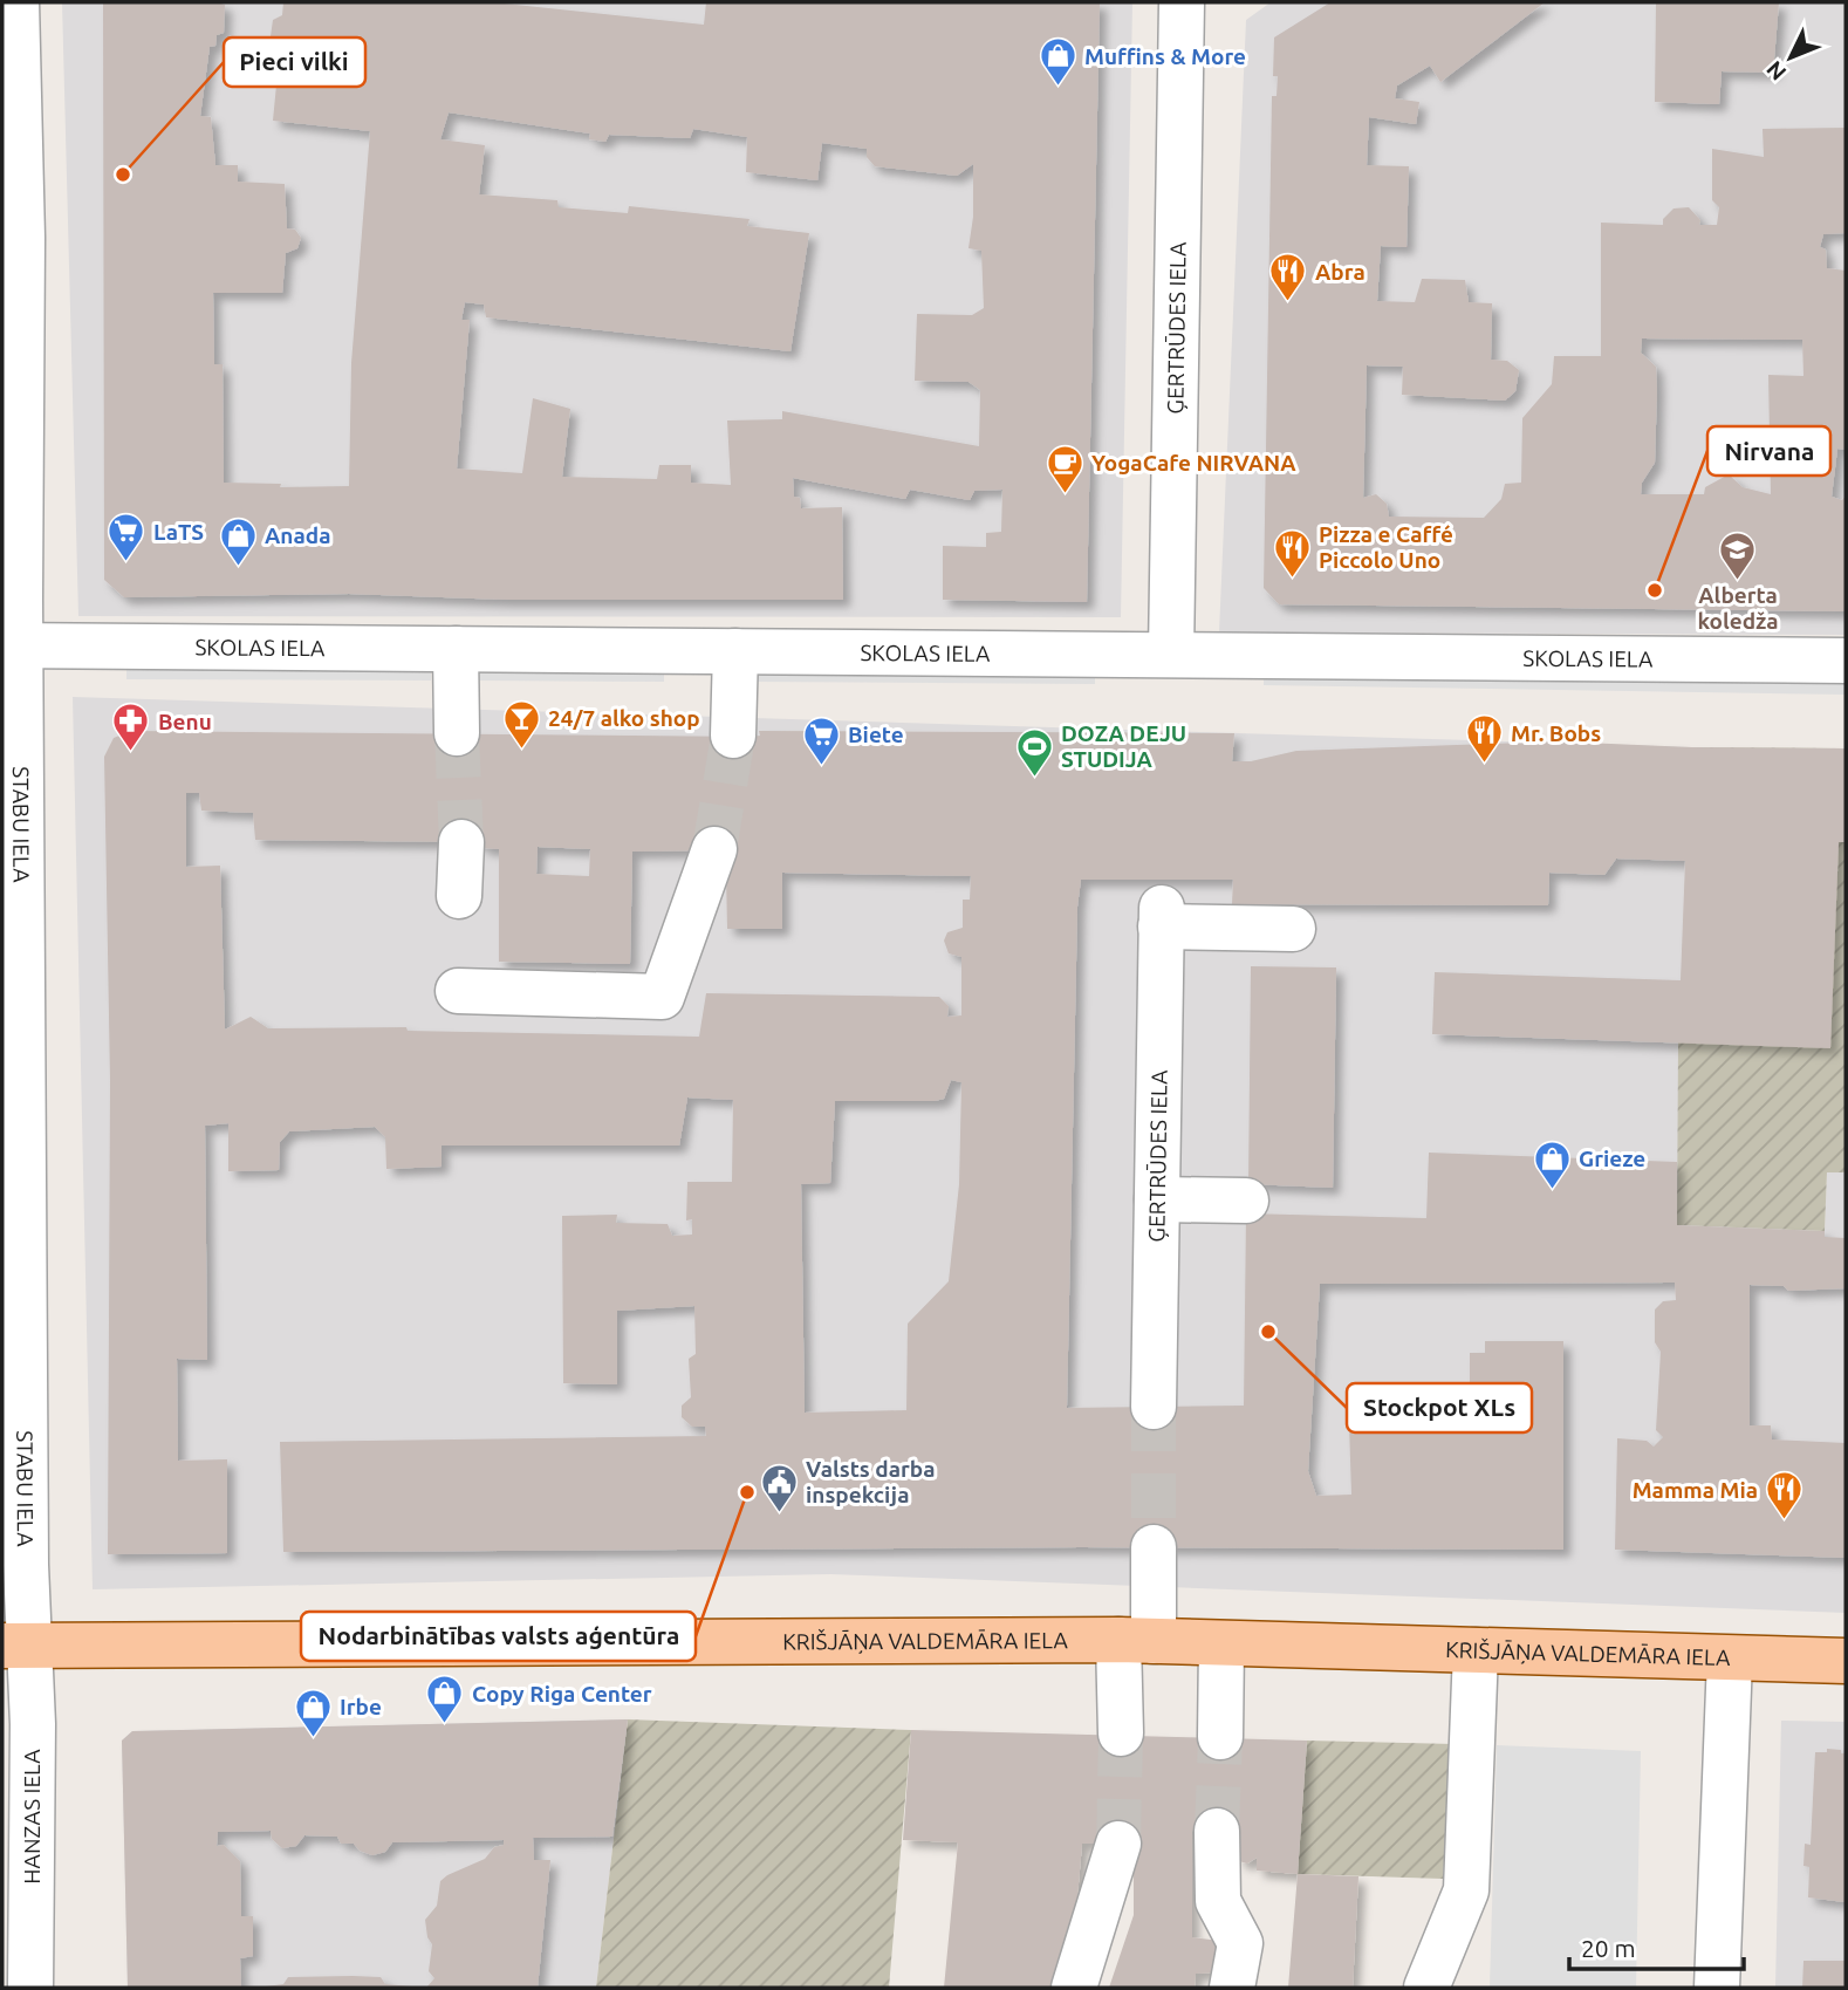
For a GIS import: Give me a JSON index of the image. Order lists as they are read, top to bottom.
{
  "streets": {
    "main road": ["KRIŠJĀŅA VALDEMĀRA IELA"],
    "street": [
      "ĢERTRŪDES IELA",
      "SKOLAS IELA",
      "STABU IELA",
      "HANZAS IELA"
    ]
  },
  "crossings": [
    ["ĢERTRŪDES IELA", "SKOLAS IELA"],
    ["SKOLAS IELA", "STABU IELA"],
    ["STABU IELA", "KRIŠJĀŅA VALDEMĀRA IELA"],
    ["STABU IELA", "HANZAS IELA"],
    ["KRIŠJĀŅA VALDEMĀRA IELA", "HANZAS IELA"]
  ],
  "places": {
    "shop": [
      "Muffins & More",
      "Anada",
      "Grieze",
      "Copy Riga Center",
      "Irbe"
    ],
    "other": [
      "Pieci vilki",
      "Nirvana",
      "Stockpot XLs",
      "Nodarbinātības valsts aģentūra"
    ],
    "restaurant": [
      "Abra",
      "Pizza e Caffé Piccolo Uno",
      "Mr. Bobs",
      "Mamma Mia"
    ],
    "cafe": ["YogaCafe NIRVANA"],
    "supermarket": ["LaTS", "Biete"],
    "school or university": ["Alberta koledža"],
    "bar": ["24/7 alko shop"],
    "pharmacy": ["Benu"],
    "sports": ["DOZA DEJU STUDIJA"],
    "public building": ["Valsts darba inspekcija"]
  },
  "scale_bar": "20 m",
  "north": "bottom left"
}
